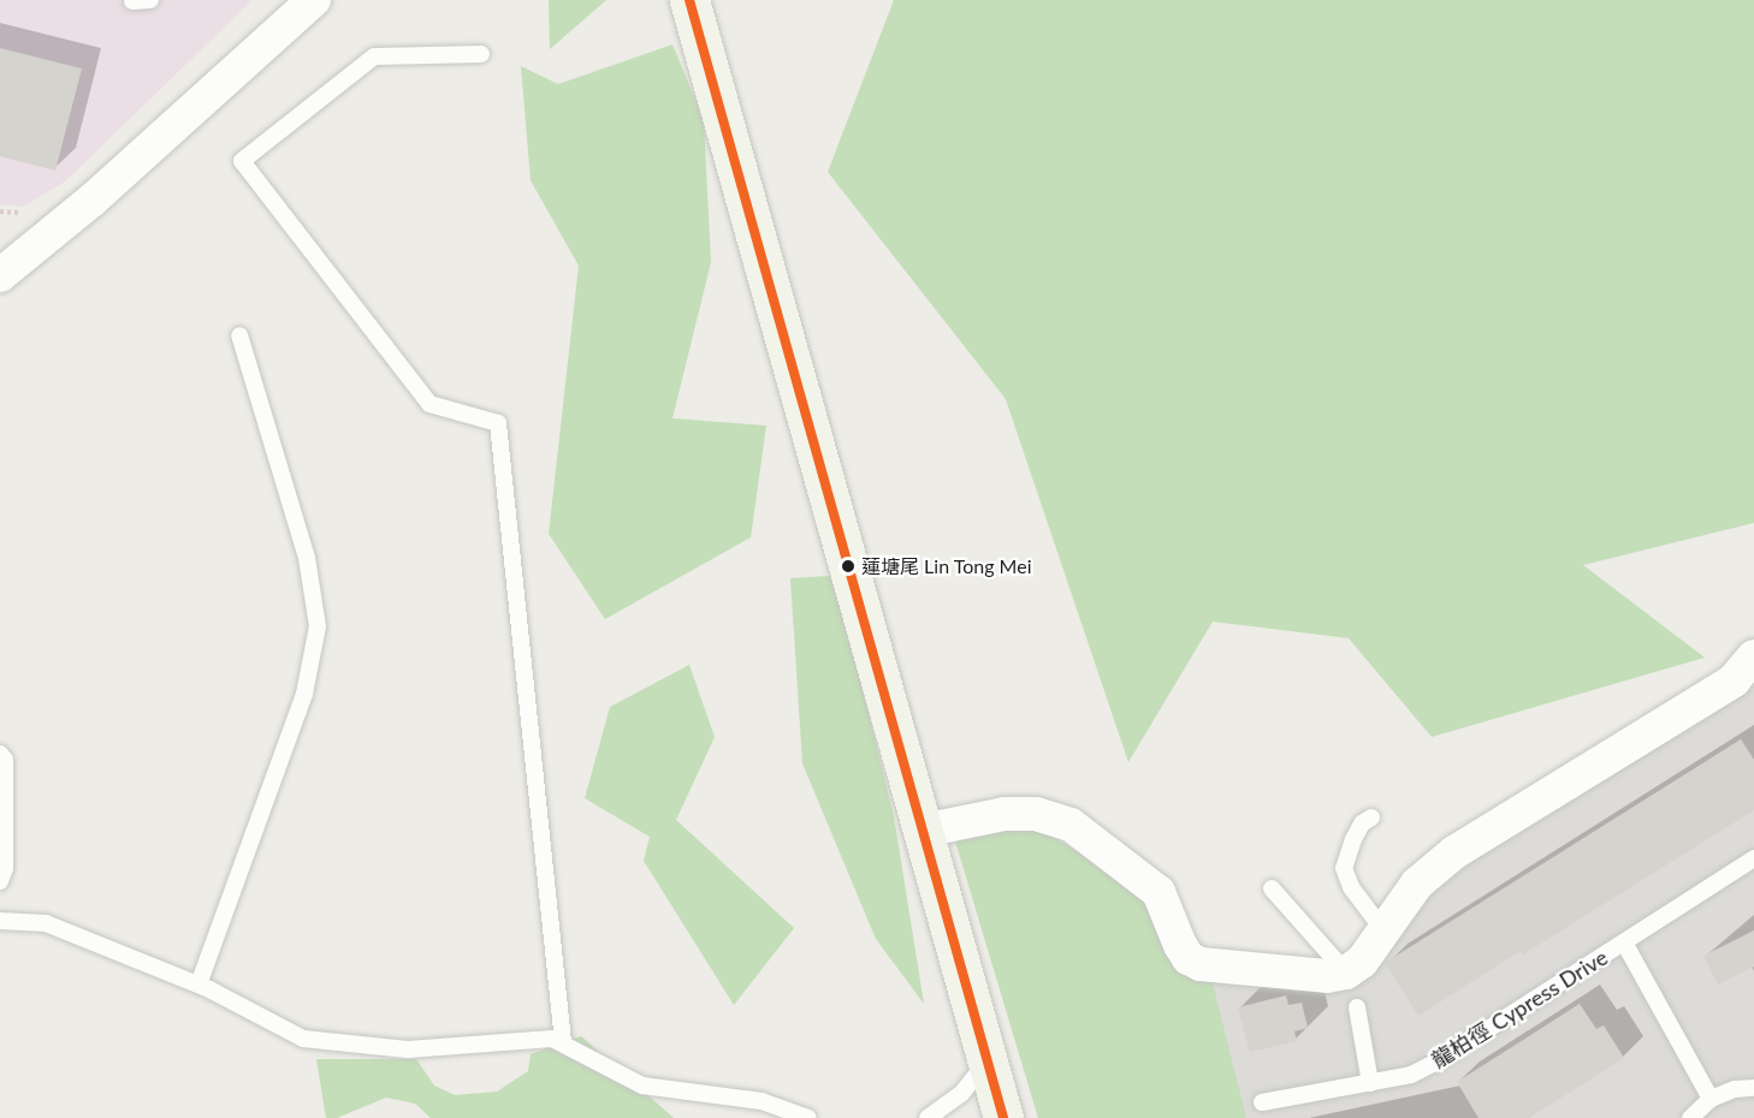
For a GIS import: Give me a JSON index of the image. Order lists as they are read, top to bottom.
{
  "streets": {
    "lane": ["龍柏徑 Cypress Drive"]
  },
  "places": ["蓮塘尾 Lin Tong Mei"]
}
